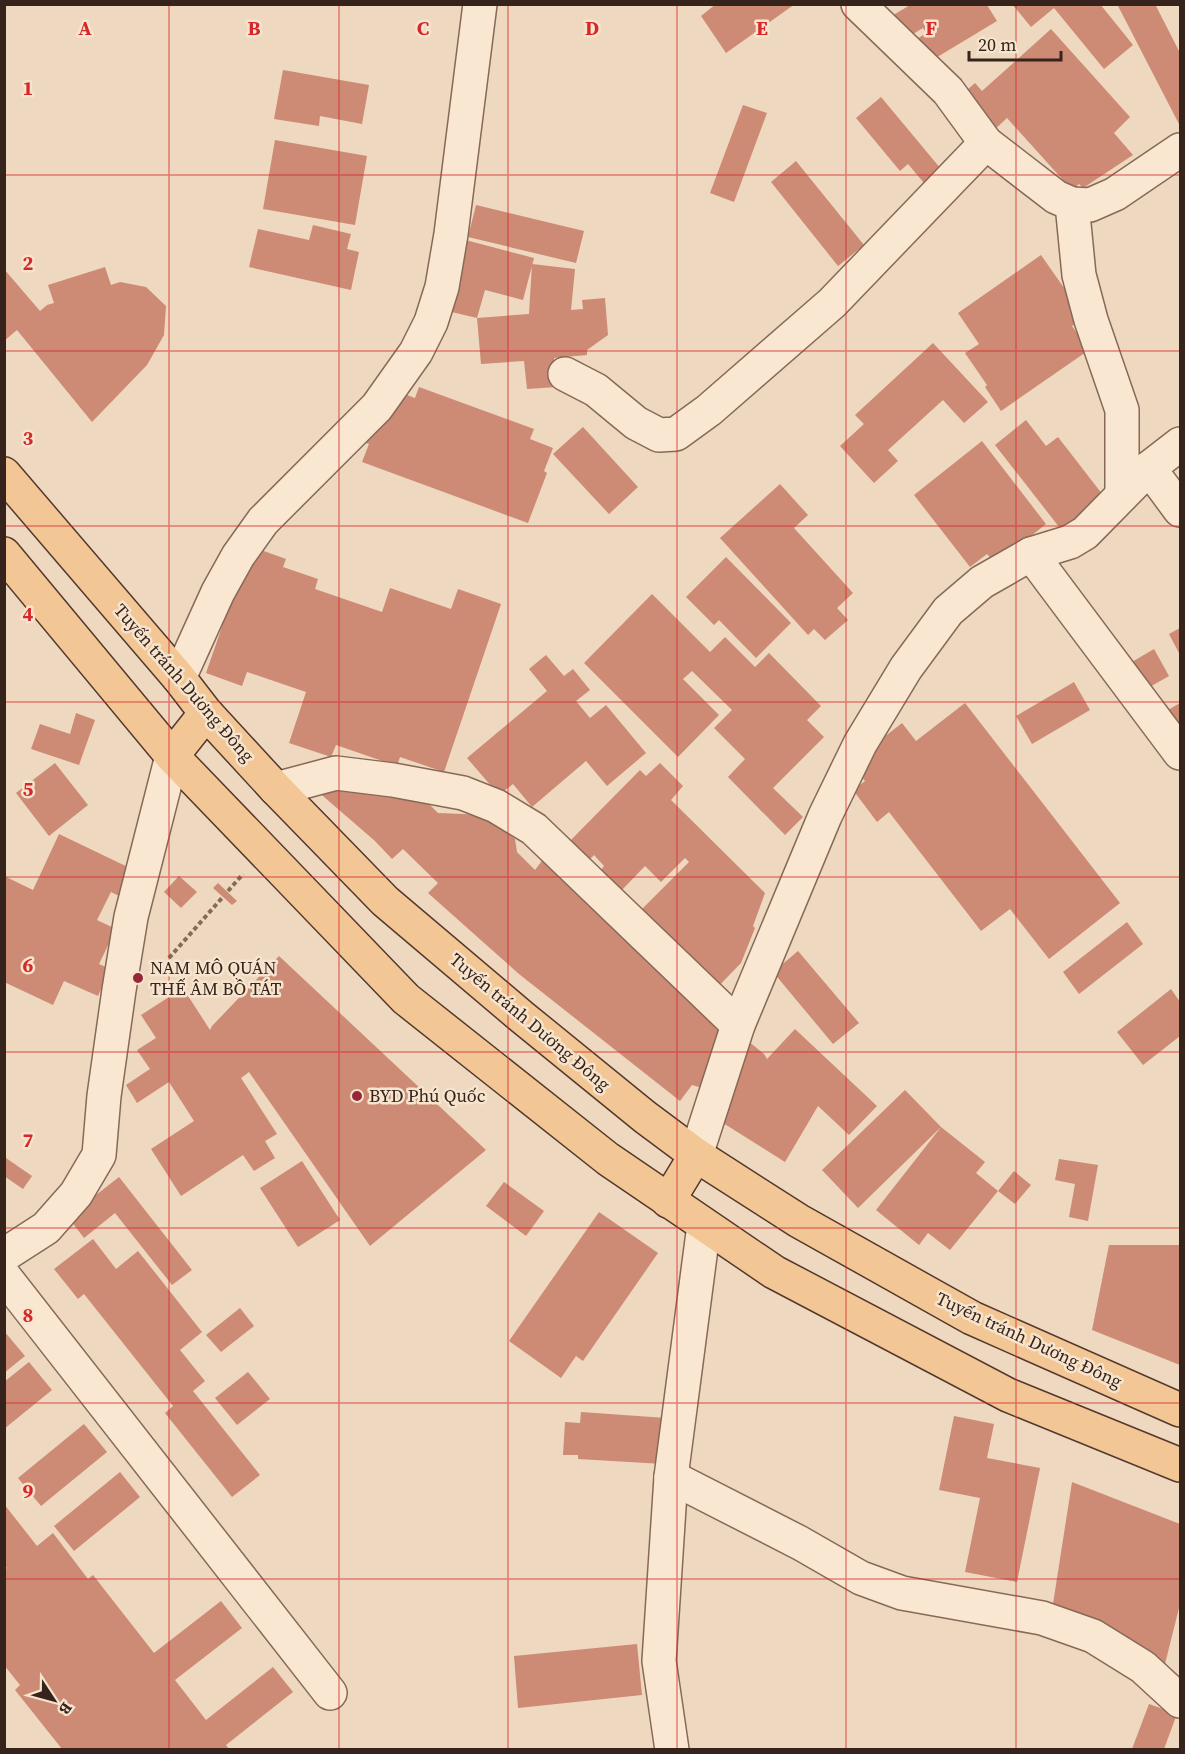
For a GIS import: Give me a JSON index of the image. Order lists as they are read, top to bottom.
{
  "streets": {
    "main road": ["Tuyến tránh Dương Đông"]
  },
  "places": ["NAM MÔ QUÁN THẾ ÂM BỒ TÁT", "BYD Phú Quốc"],
  "scale_bar": "20 m",
  "north": "bottom right",
  "grid": {
    "columns": [
      "A",
      "B",
      "C",
      "D",
      "E",
      "F"
    ],
    "rows": [
      "1",
      "2",
      "3",
      "4",
      "5",
      "6",
      "7",
      "8",
      "9"
    ]
  }
}
